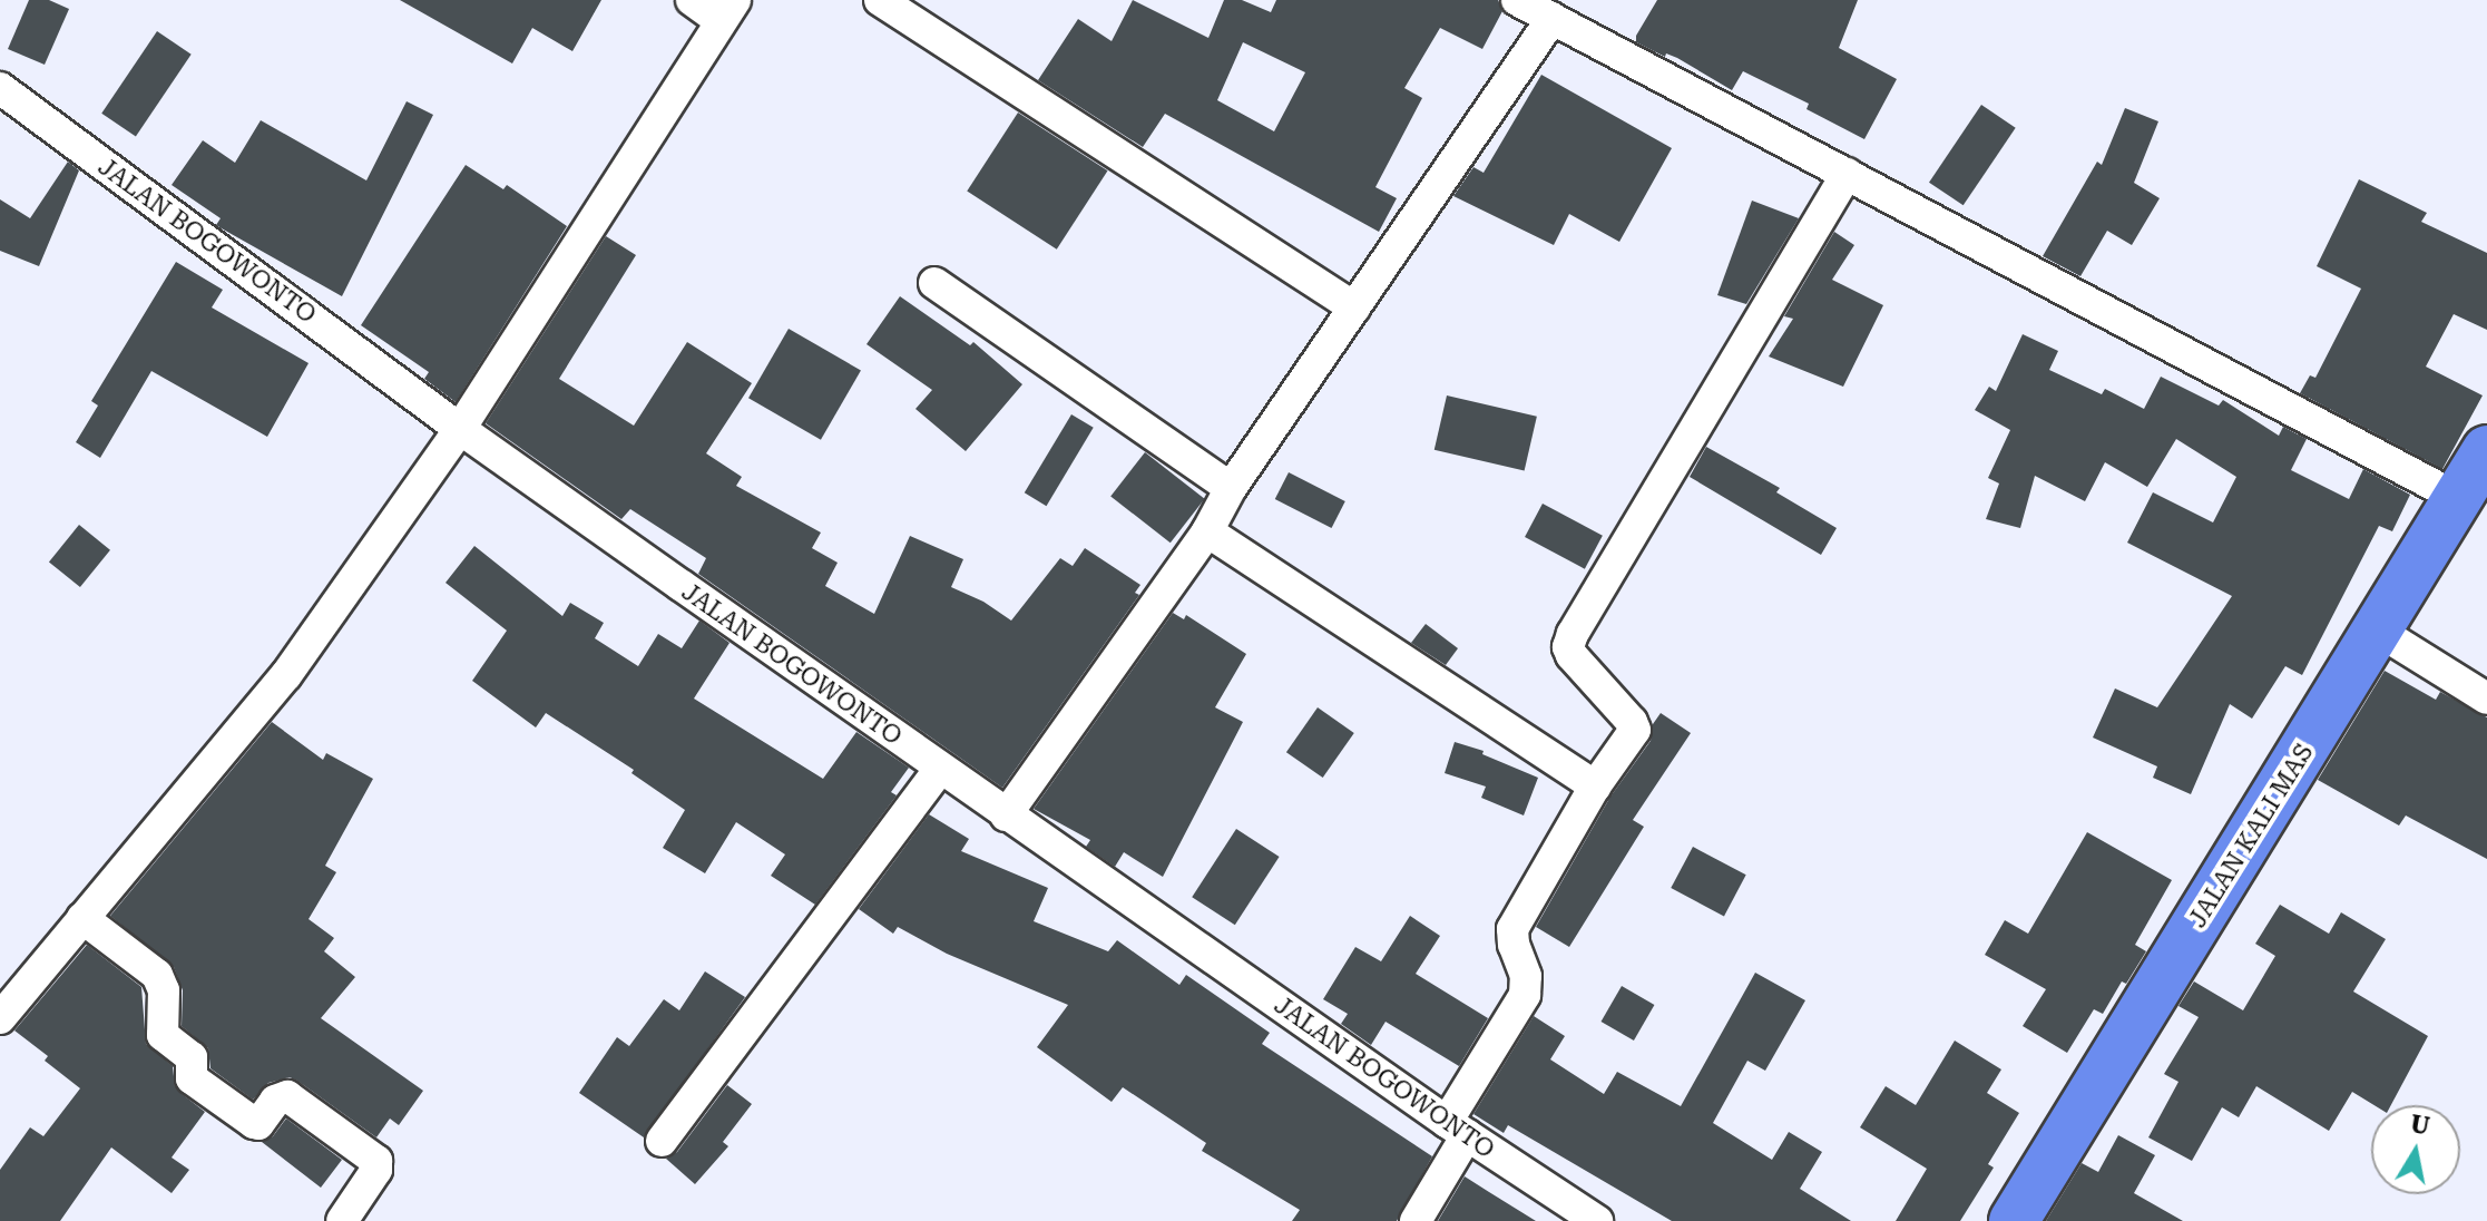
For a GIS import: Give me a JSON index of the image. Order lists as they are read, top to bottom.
{
  "streets": {
    "main road": ["JALAN KALI MAS"],
    "street": ["JALAN BOGOWONTO"]
  },
  "north": "top"
}
